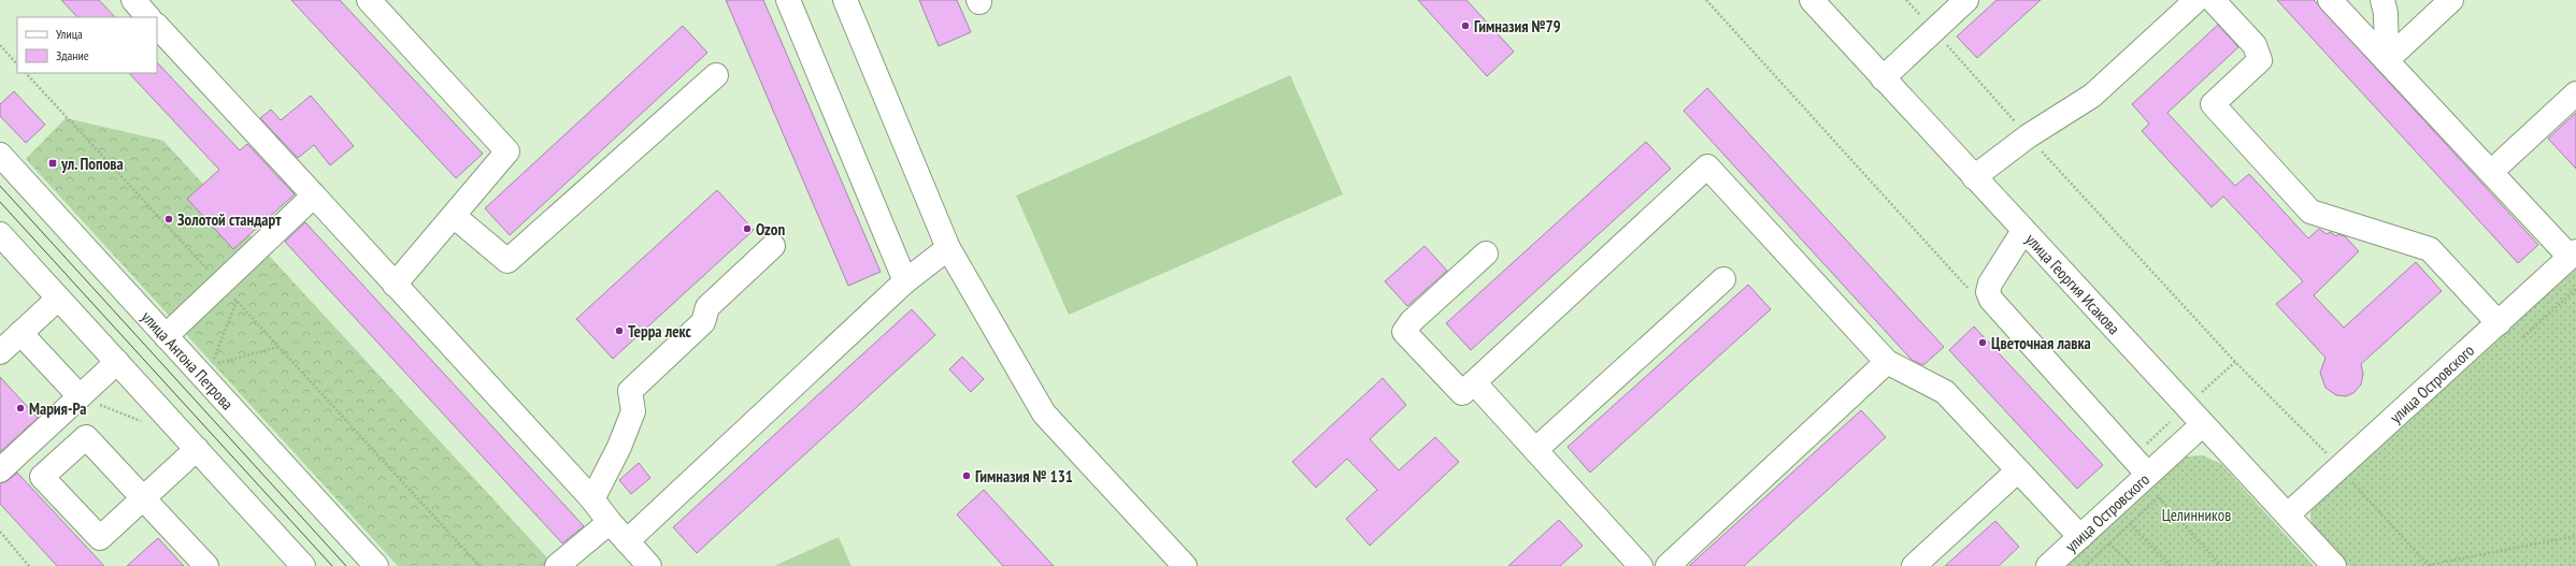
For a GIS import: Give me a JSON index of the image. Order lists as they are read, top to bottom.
{
  "streets": {
    "street": ["улица Георгия Исакова", "улица Антона Петрова", "улица Островского"]
  },
  "crossings": [
    ["улица Георгия Исакова", "улица Островского"]
  ],
  "parks": ["Целинников"],
  "places": {
    "other": [
      "Гимназия №79",
      "Золотой стандарт",
      "Ozon",
      "Терра лекс",
      "Цветочная лавка",
      "Мария-Ра",
      "Гимназия № 131"
    ],
    "transit": ["ул. Попова"]
  },
  "legend": ["Улица", "Здание"]
}
